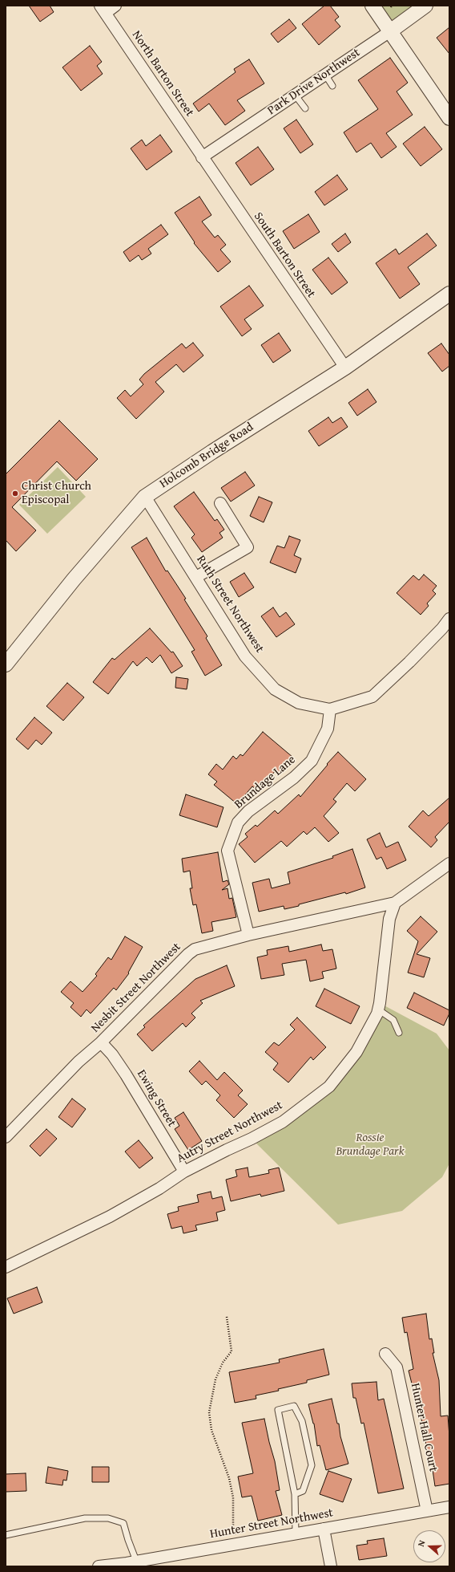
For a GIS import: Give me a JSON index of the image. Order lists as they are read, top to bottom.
{
  "streets": {
    "street": [
      "North Barton Street",
      "Park Drive Northwest",
      "South Barton Street",
      "Holcomb Bridge Road",
      "Ruth Street Northwest",
      "Brundage Lane",
      "Nesbit Street Northwest",
      "Ewing Street",
      "Autry Street Northwest",
      "Hunter Hall Court",
      "Hunter Street Northwest"
    ]
  },
  "crossings": [
    ["North Barton Street", "Park Drive Northwest"],
    ["North Barton Street", "South Barton Street"],
    ["Park Drive Northwest", "South Barton Street"],
    ["South Barton Street", "Holcomb Bridge Road"],
    ["Holcomb Bridge Road", "Ruth Street Northwest"],
    ["Ruth Street Northwest", "Brundage Lane"],
    ["Brundage Lane", "Nesbit Street Northwest"],
    ["Nesbit Street Northwest", "Ewing Street"],
    ["Nesbit Street Northwest", "Autry Street Northwest"],
    ["Ewing Street", "Autry Street Northwest"],
    ["Hunter Hall Court", "Hunter Street Northwest"]
  ],
  "parks": ["Rossie Brundage Park"],
  "places": ["Christ Church Episcopal"],
  "north": "left"
}
